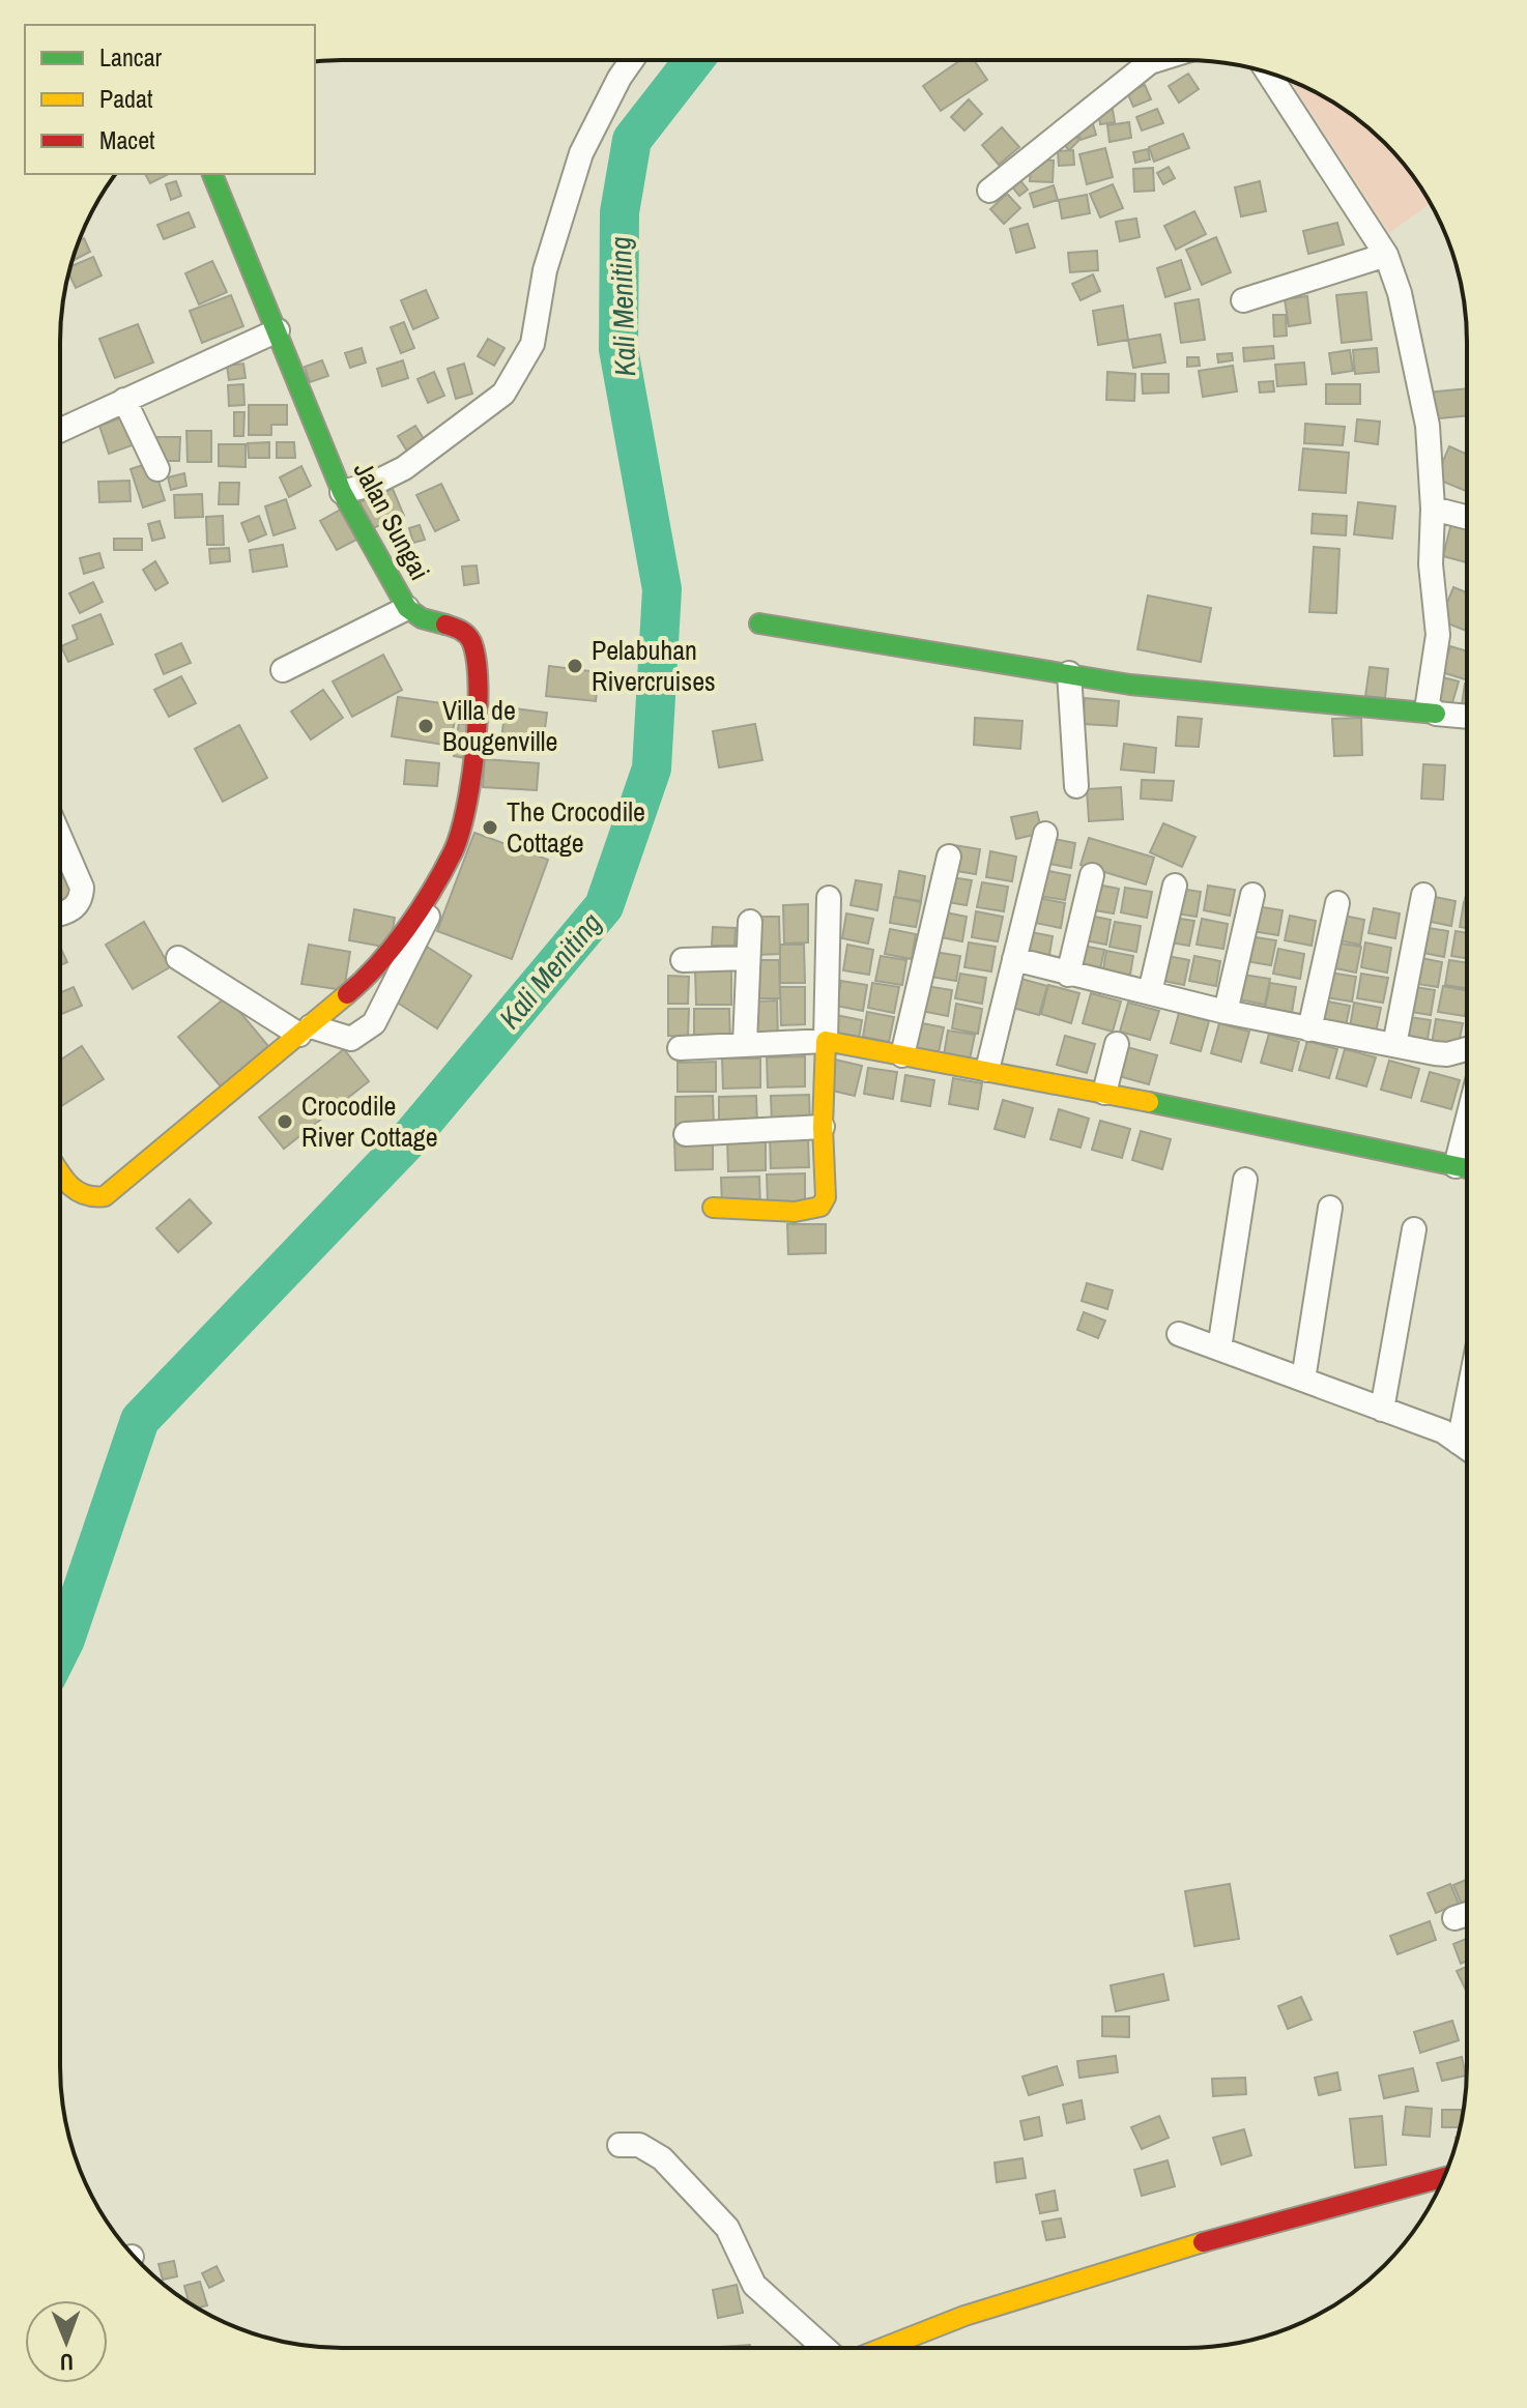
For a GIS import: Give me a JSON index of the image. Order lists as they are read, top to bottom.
{
  "streets": {
    "street": ["Jalan Sungai"]
  },
  "water": ["Kali Meniting"],
  "places": [
    "Pelabuhan Rivercruises",
    "Villa de Bougenville",
    "The Crocodile Cottage",
    "Crocodile River Cottage"
  ],
  "legend": ["Lancar", "Padat", "Macet"],
  "north": "bottom"
}
